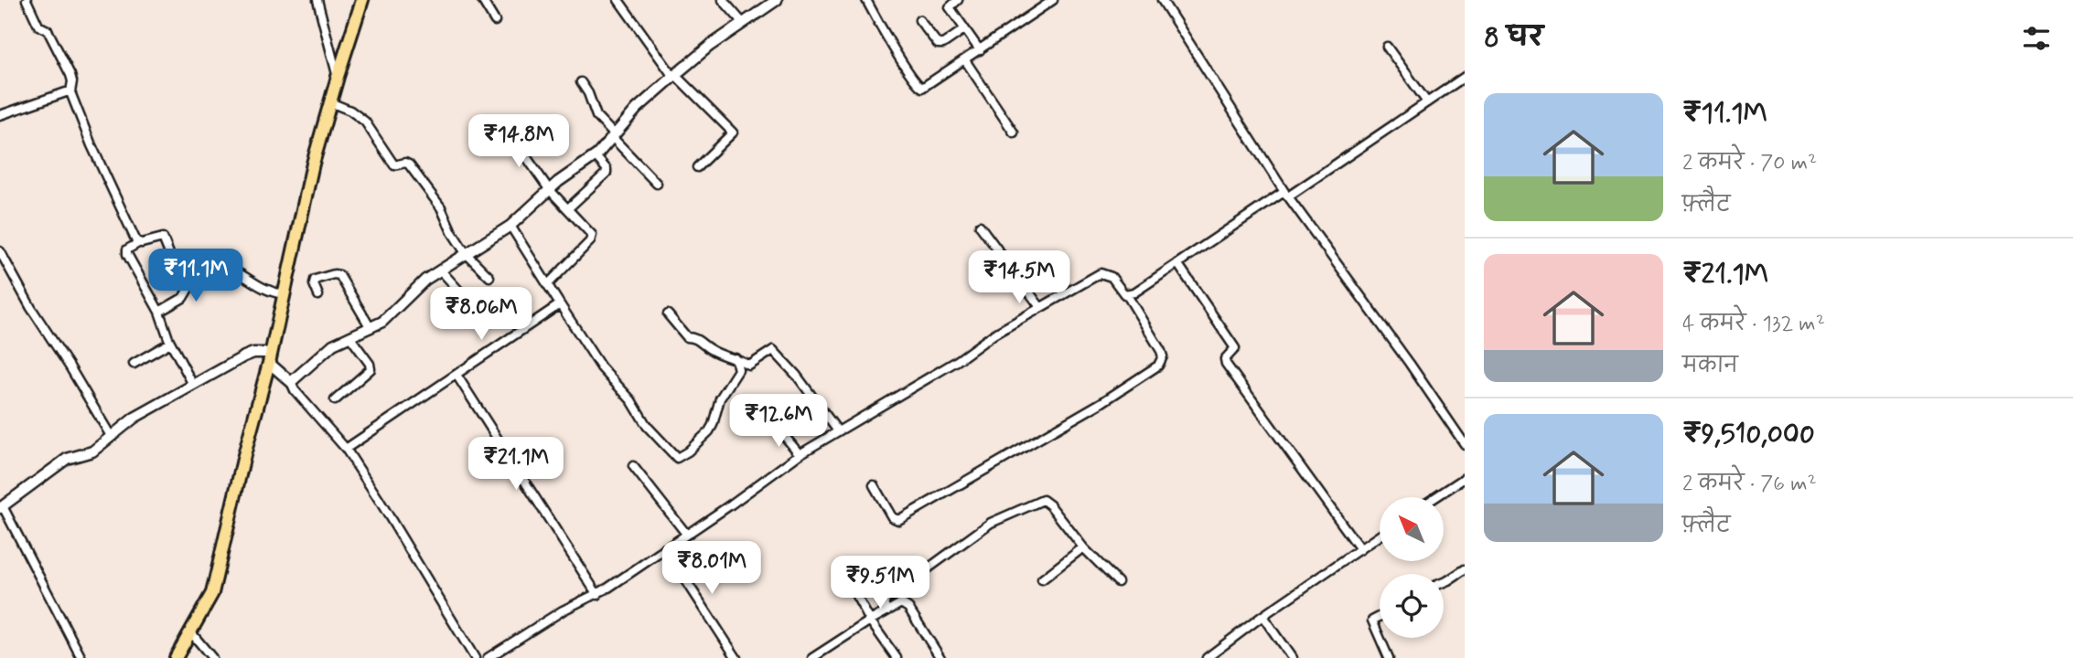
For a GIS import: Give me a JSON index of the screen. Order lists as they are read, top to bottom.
{
  "north": "top left",
  "page": {
    "heading": "8 घर",
    "list": [
      {
        "name": "₹11.1M",
        "note": "2 कमरे · 70 m² · फ़्लैट"
      },
      {
        "name": "₹21.1M",
        "note": "4 कमरे · 132 m² · मकान"
      },
      {
        "name": "₹9,510,000",
        "note": "2 कमरे · 76 m² · फ़्लैट"
      }
    ],
    "price": [
      "₹14.8M",
      "₹11.1M",
      "₹14.5M",
      "₹8.06M",
      "₹12.6M",
      "₹21.1M",
      "₹8.01M",
      "₹9.51M"
    ]
  }
}
